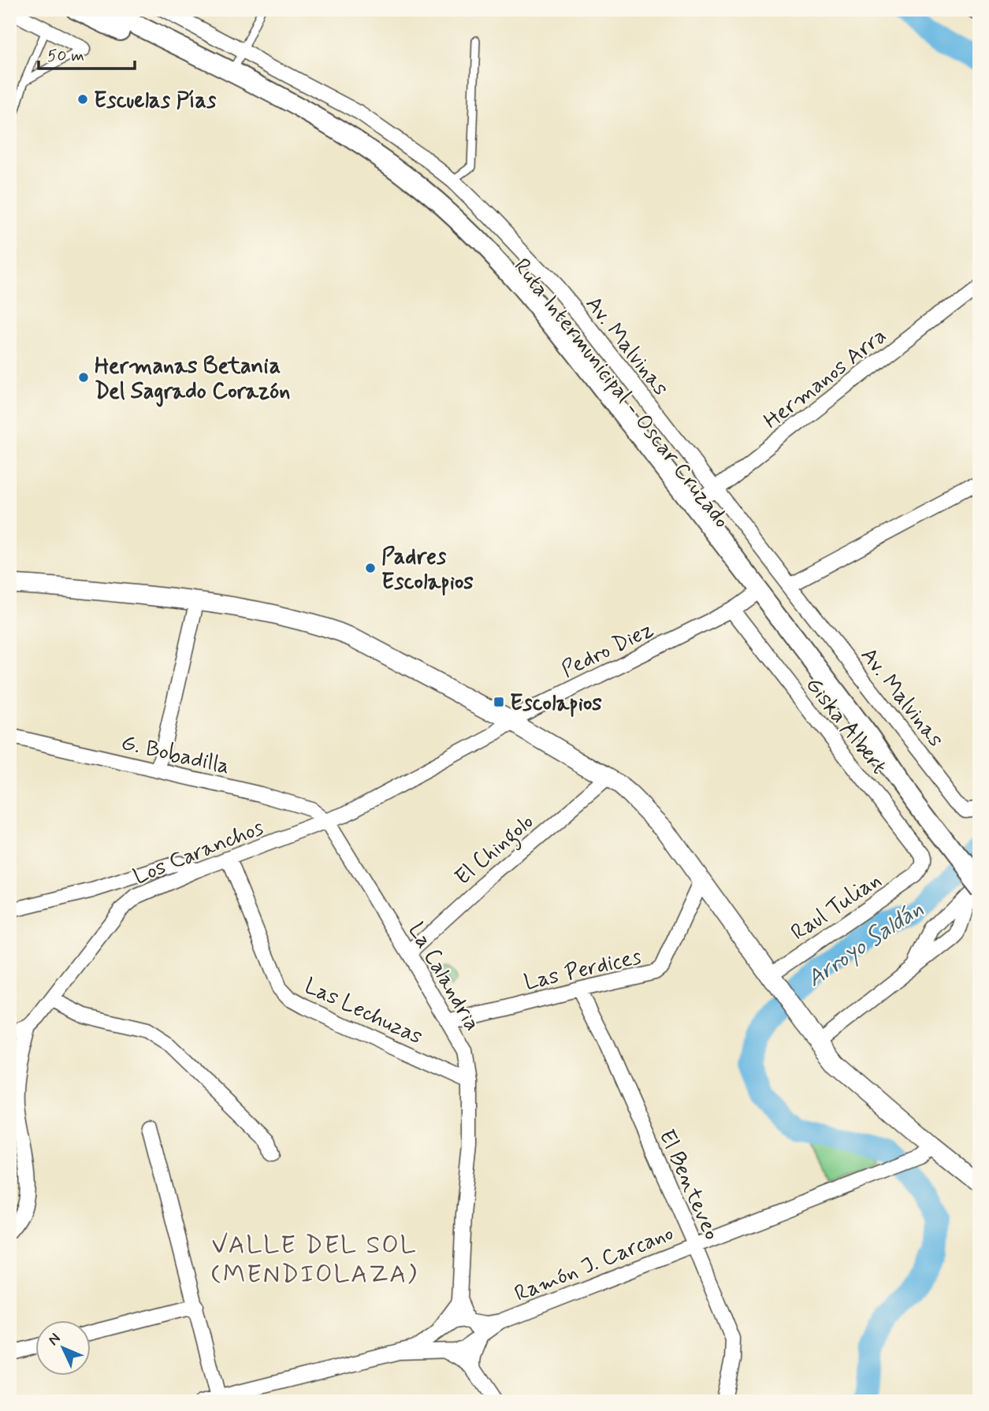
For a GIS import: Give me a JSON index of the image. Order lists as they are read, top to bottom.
{
  "streets": {
    "main road": ["Ruta Intermunicipal - Oscar Cruzado"],
    "street": [
      "Av. Malvinas",
      "Hermanos Arra",
      "Pedro Diez",
      "Giska Albert",
      "G. Bobadilla",
      "El Chingolo",
      "Los Caranchos",
      "Raul Tulian",
      "Las Perdices",
      "La Calandria",
      "Las Lechuzas",
      "El Benteveo",
      "Ramón J. Carcano"
    ]
  },
  "crossings": [
    ["Av. Malvinas", "Hermanos Arra"],
    ["Hermanos Arra", "Ruta Intermunicipal - Oscar Cruzado"],
    ["Ruta Intermunicipal - Oscar Cruzado", "Pedro Diez"],
    ["Pedro Diez", "Giska Albert"],
    ["Pedro Diez", "G. Bobadilla"],
    ["Pedro Diez", "Los Caranchos"],
    ["Pedro Diez", "La Calandria"],
    ["Giska Albert", "Raul Tulian"],
    ["G. Bobadilla", "Los Caranchos"],
    ["G. Bobadilla", "La Calandria"],
    ["El Chingolo", "La Calandria"],
    ["Los Caranchos", "La Calandria"],
    ["Los Caranchos", "Las Lechuzas"],
    ["Las Perdices", "La Calandria"],
    ["Las Perdices", "El Benteveo"],
    ["La Calandria", "Las Lechuzas"],
    ["La Calandria", "Ramón J. Carcano"],
    ["El Benteveo", "Ramón J. Carcano"]
  ],
  "districts": ["VALLE DEL SOL (MENDIOLAZA)"],
  "water": ["Arroyo Saldán"],
  "places": {
    "other": ["Escuelas Pías", "Hermanas Betania Del Sagrado Corazón", "Padres Escolapios"],
    "transit": ["Escolapios"]
  },
  "scale_bar": "50 m",
  "north": "top left"
}
